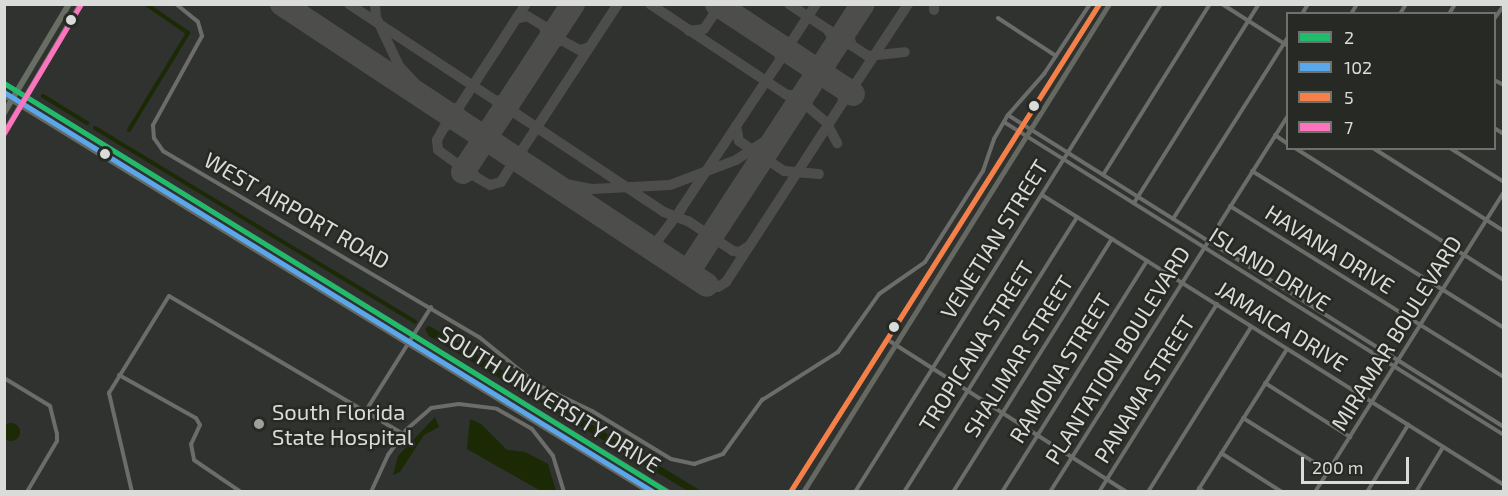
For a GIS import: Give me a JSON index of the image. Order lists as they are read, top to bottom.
{
  "streets": {
    "main road": ["SOUTH UNIVERSITY DRIVE"],
    "street": [
      "WEST AIRPORT ROAD",
      "VENETIAN STREET",
      "HAVANA DRIVE",
      "ISLAND DRIVE",
      "JAMAICA DRIVE",
      "MIRAMAR BOULEVARD",
      "TROPICANA STREET",
      "PLANTATION BOULEVARD",
      "SHALIMAR STREET",
      "RAMONA STREET",
      "PANAMA STREET"
    ]
  },
  "crossings": [
    ["WEST AIRPORT ROAD", "ISLAND DRIVE"],
    ["VENETIAN STREET", "ISLAND DRIVE"],
    ["VENETIAN STREET", "JAMAICA DRIVE"],
    ["HAVANA DRIVE", "MIRAMAR BOULEVARD"],
    ["HAVANA DRIVE", "PLANTATION BOULEVARD"],
    ["ISLAND DRIVE", "MIRAMAR BOULEVARD"],
    ["ISLAND DRIVE", "PLANTATION BOULEVARD"],
    ["JAMAICA DRIVE", "MIRAMAR BOULEVARD"],
    ["JAMAICA DRIVE", "TROPICANA STREET"],
    ["JAMAICA DRIVE", "PLANTATION BOULEVARD"],
    ["JAMAICA DRIVE", "SHALIMAR STREET"],
    ["JAMAICA DRIVE", "RAMONA STREET"],
    ["JAMAICA DRIVE", "PANAMA STREET"]
  ],
  "places": ["South Florida State Hospital"],
  "lines": [
    "transit line 5",
    "transit line 7",
    "transit line 2",
    "transit line 102"
  ],
  "legend": [
    "2",
    "102",
    "5",
    "7"
  ],
  "scale_bar": "200 m"
}
